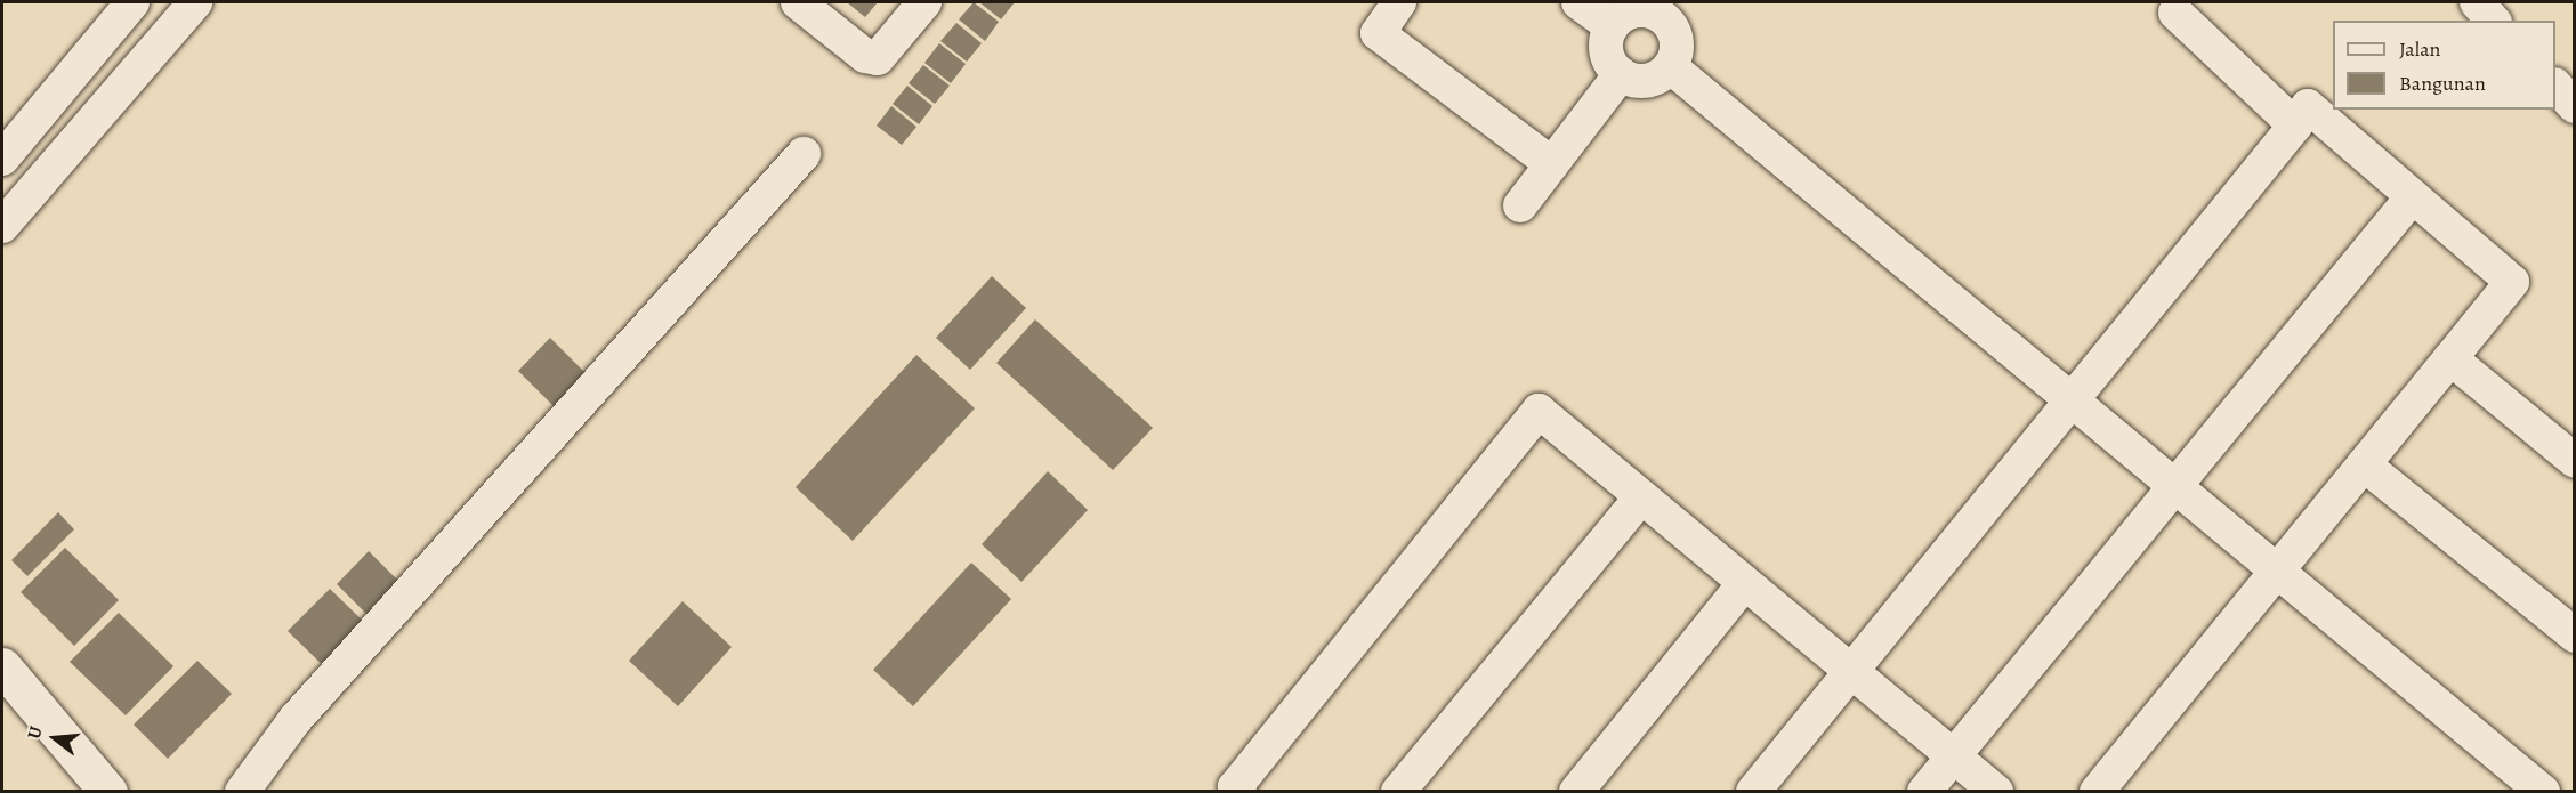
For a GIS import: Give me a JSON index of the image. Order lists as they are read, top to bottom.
{
  "legend": ["Jalan", "Bangunan"],
  "north": "left"
}
